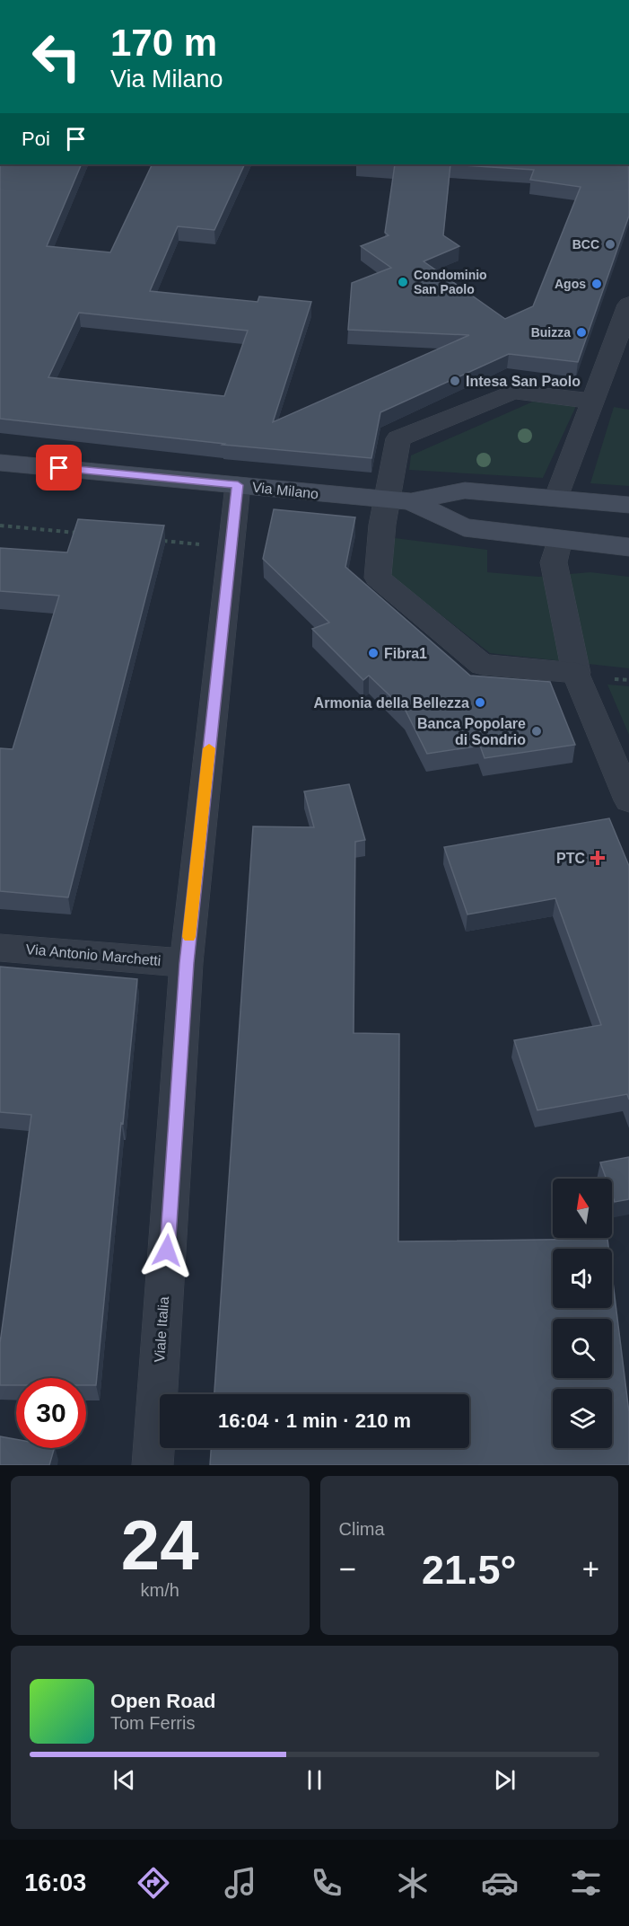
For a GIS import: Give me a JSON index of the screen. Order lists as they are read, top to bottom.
{
  "streets": {
    "main road": ["Via Milano"],
    "street": ["Via Antonio Marchetti", "Viale Italia"]
  },
  "crossings": [
    ["Via Milano", "Viale Italia"],
    ["Via Antonio Marchetti", "Viale Italia"]
  ],
  "places": {
    "other": [
      "BCC",
      "Condominio San Paolo",
      "Agos",
      "Buizza",
      "Intesa San Paolo",
      "Fibra1",
      "Armonia della Bellezza",
      "Banca Popolare di Sondrio"
    ],
    "health": ["PTC"]
  },
  "north": "top",
  "page": {
    "turn": ["170 m", "Via Milano"],
    "then": "Poi",
    "limit": "30",
    "trip": "16:04 · 1 min · 210 m",
    "tile": [
      ["24", "km/h"],
      "Clima"
    ],
    "heat": ["−", "21.5°", "+"],
    "song": ["Open Road", "Tom Ferris"],
    "tabs": "16:03"
  }
}
